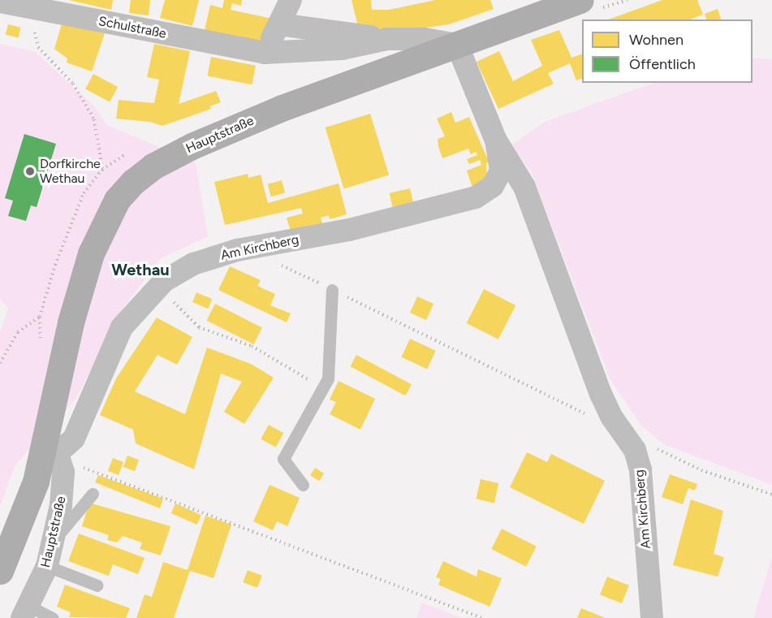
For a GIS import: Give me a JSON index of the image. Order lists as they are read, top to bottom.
{
  "streets": {
    "main road": ["Hauptstraße"],
    "street": ["Schulstraße", "Am Kirchberg"]
  },
  "crossings": [
    ["Schulstraße", "Hauptstraße"],
    ["Schulstraße", "Am Kirchberg"],
    ["Hauptstraße", "Am Kirchberg"]
  ],
  "districts": ["Wethau"],
  "places": ["Dorfkirche Wethau"],
  "legend": ["Wohnen", "Öffentlich"]
}
